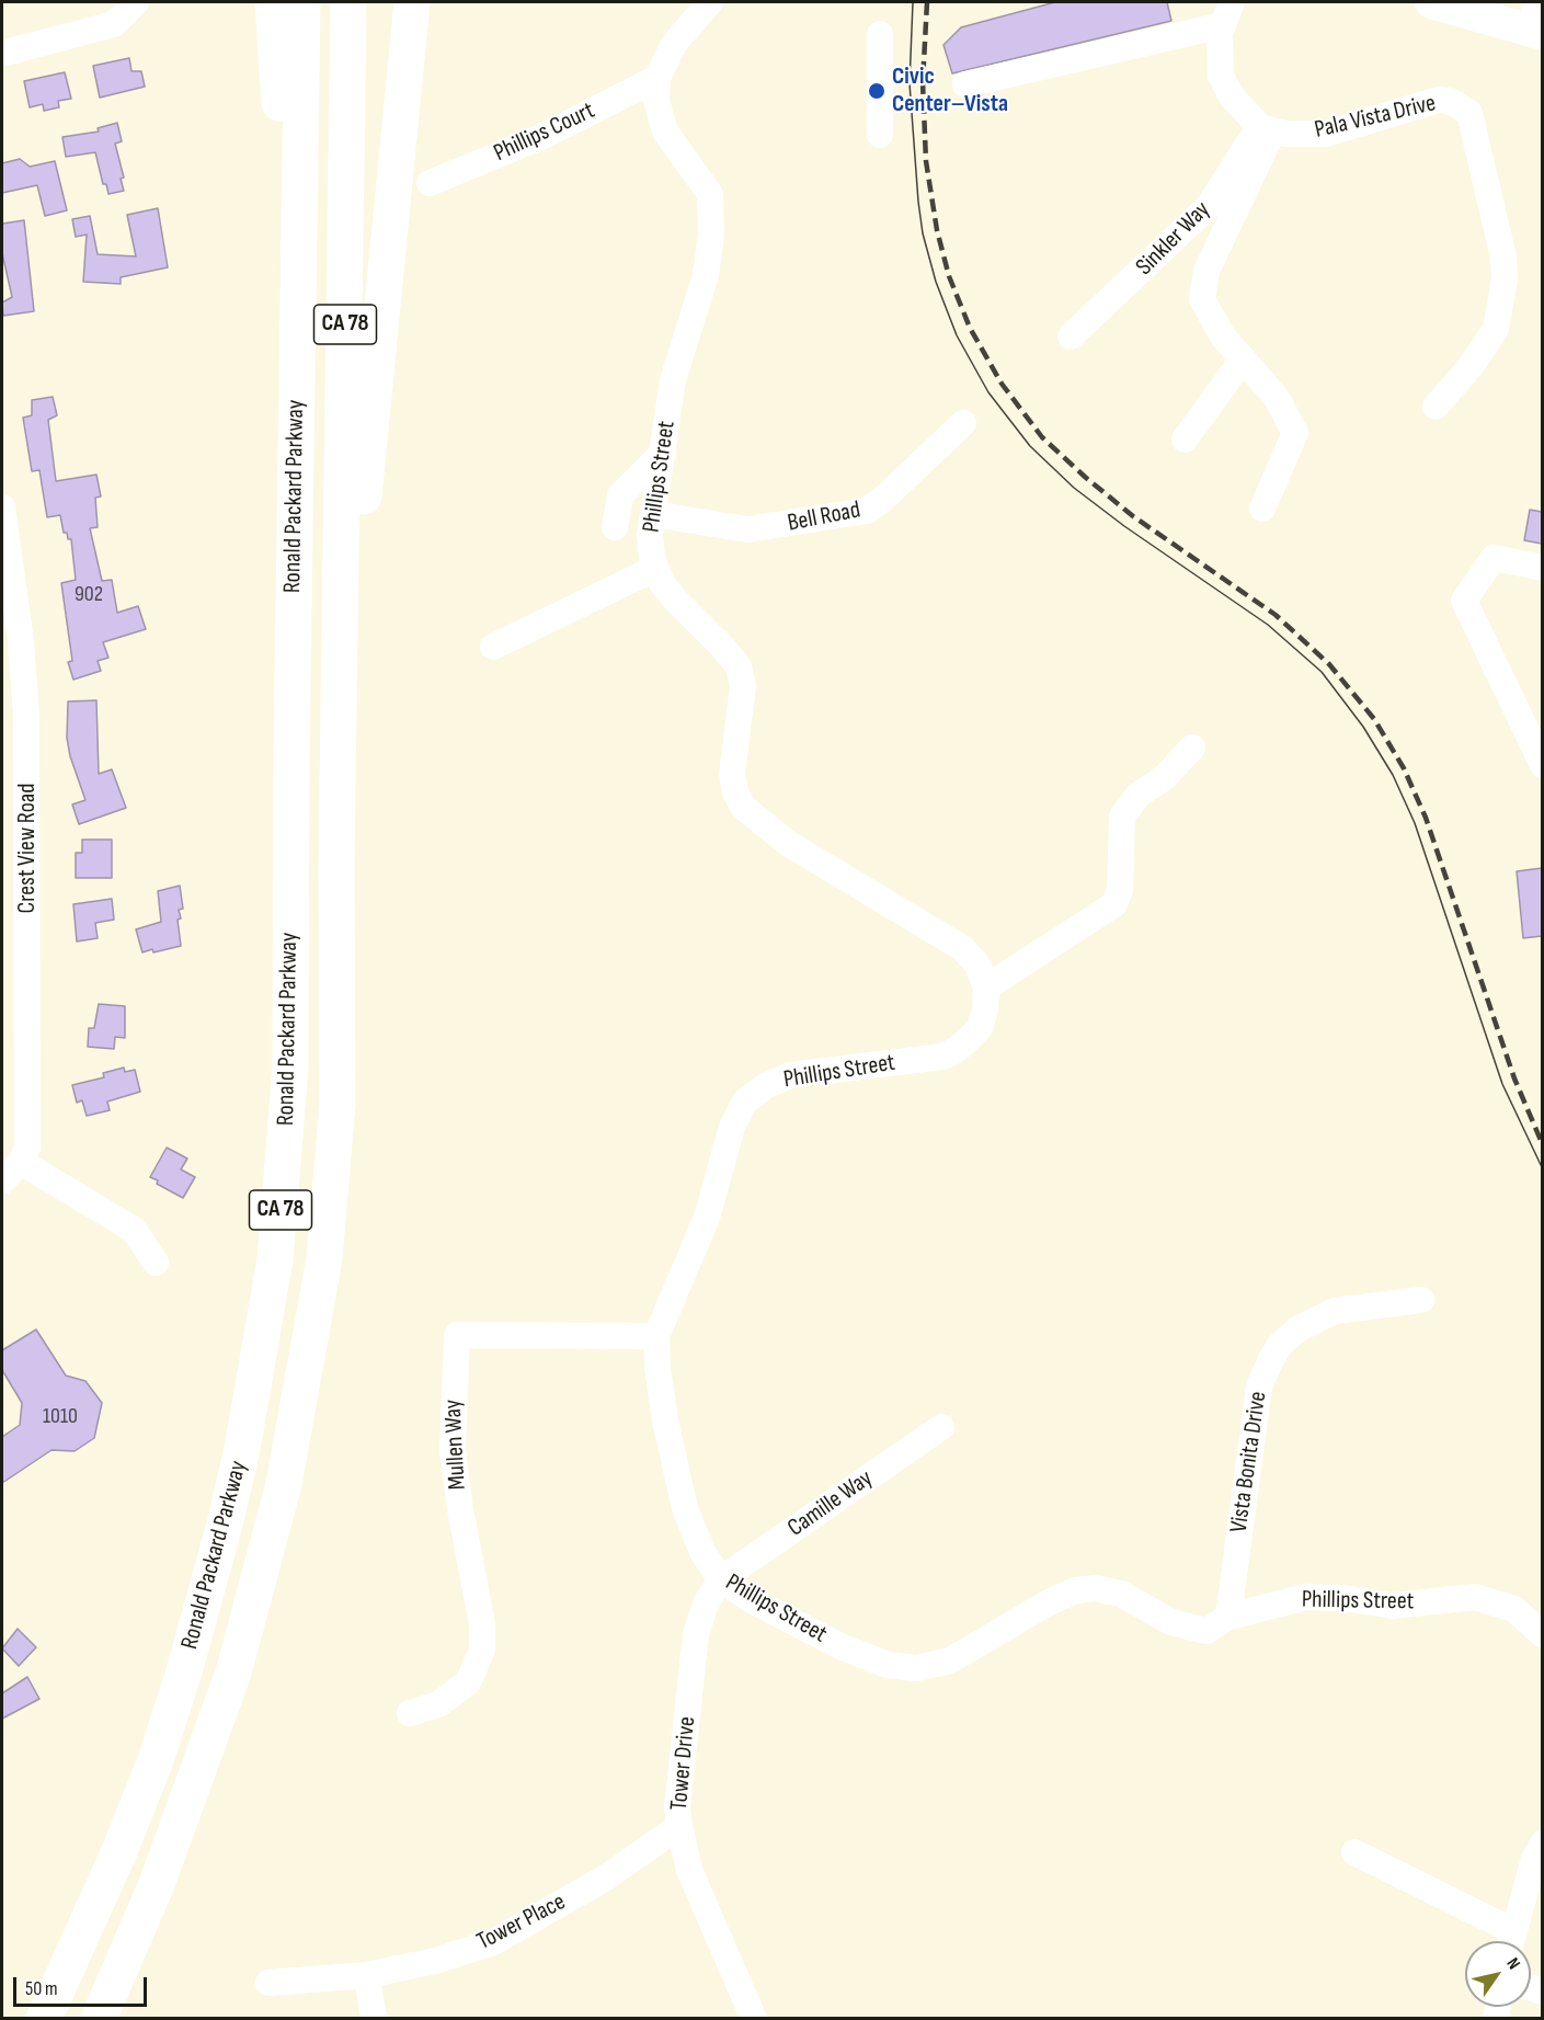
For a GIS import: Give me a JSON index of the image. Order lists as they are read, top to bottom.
{
  "streets": {
    "highway": ["CA 78", "Ronald Packard Parkway"],
    "street": [
      "Pala Vista Drive",
      "Phillips Court",
      "Sinkler Way",
      "Phillips Street",
      "Bell Road",
      "Crest View Road",
      "Mullen Way",
      "Vista Bonita Drive",
      "Camille Way",
      "Tower Drive",
      "Tower Place"
    ]
  },
  "crossings": [
    ["Pala Vista Drive", "Sinkler Way"],
    ["Phillips Court", "Phillips Street"],
    ["Phillips Street", "Bell Road"],
    ["Phillips Street", "Mullen Way"],
    ["Phillips Street", "Vista Bonita Drive"],
    ["Phillips Street", "Camille Way"],
    ["Phillips Street", "Tower Drive"],
    ["Camille Way", "Tower Drive"],
    ["Tower Drive", "Tower Place"]
  ],
  "places": ["Civic Center–Vista"],
  "house_numbers": ["902", "1010"],
  "scale_bar": "50 m",
  "north": "top right"
}
